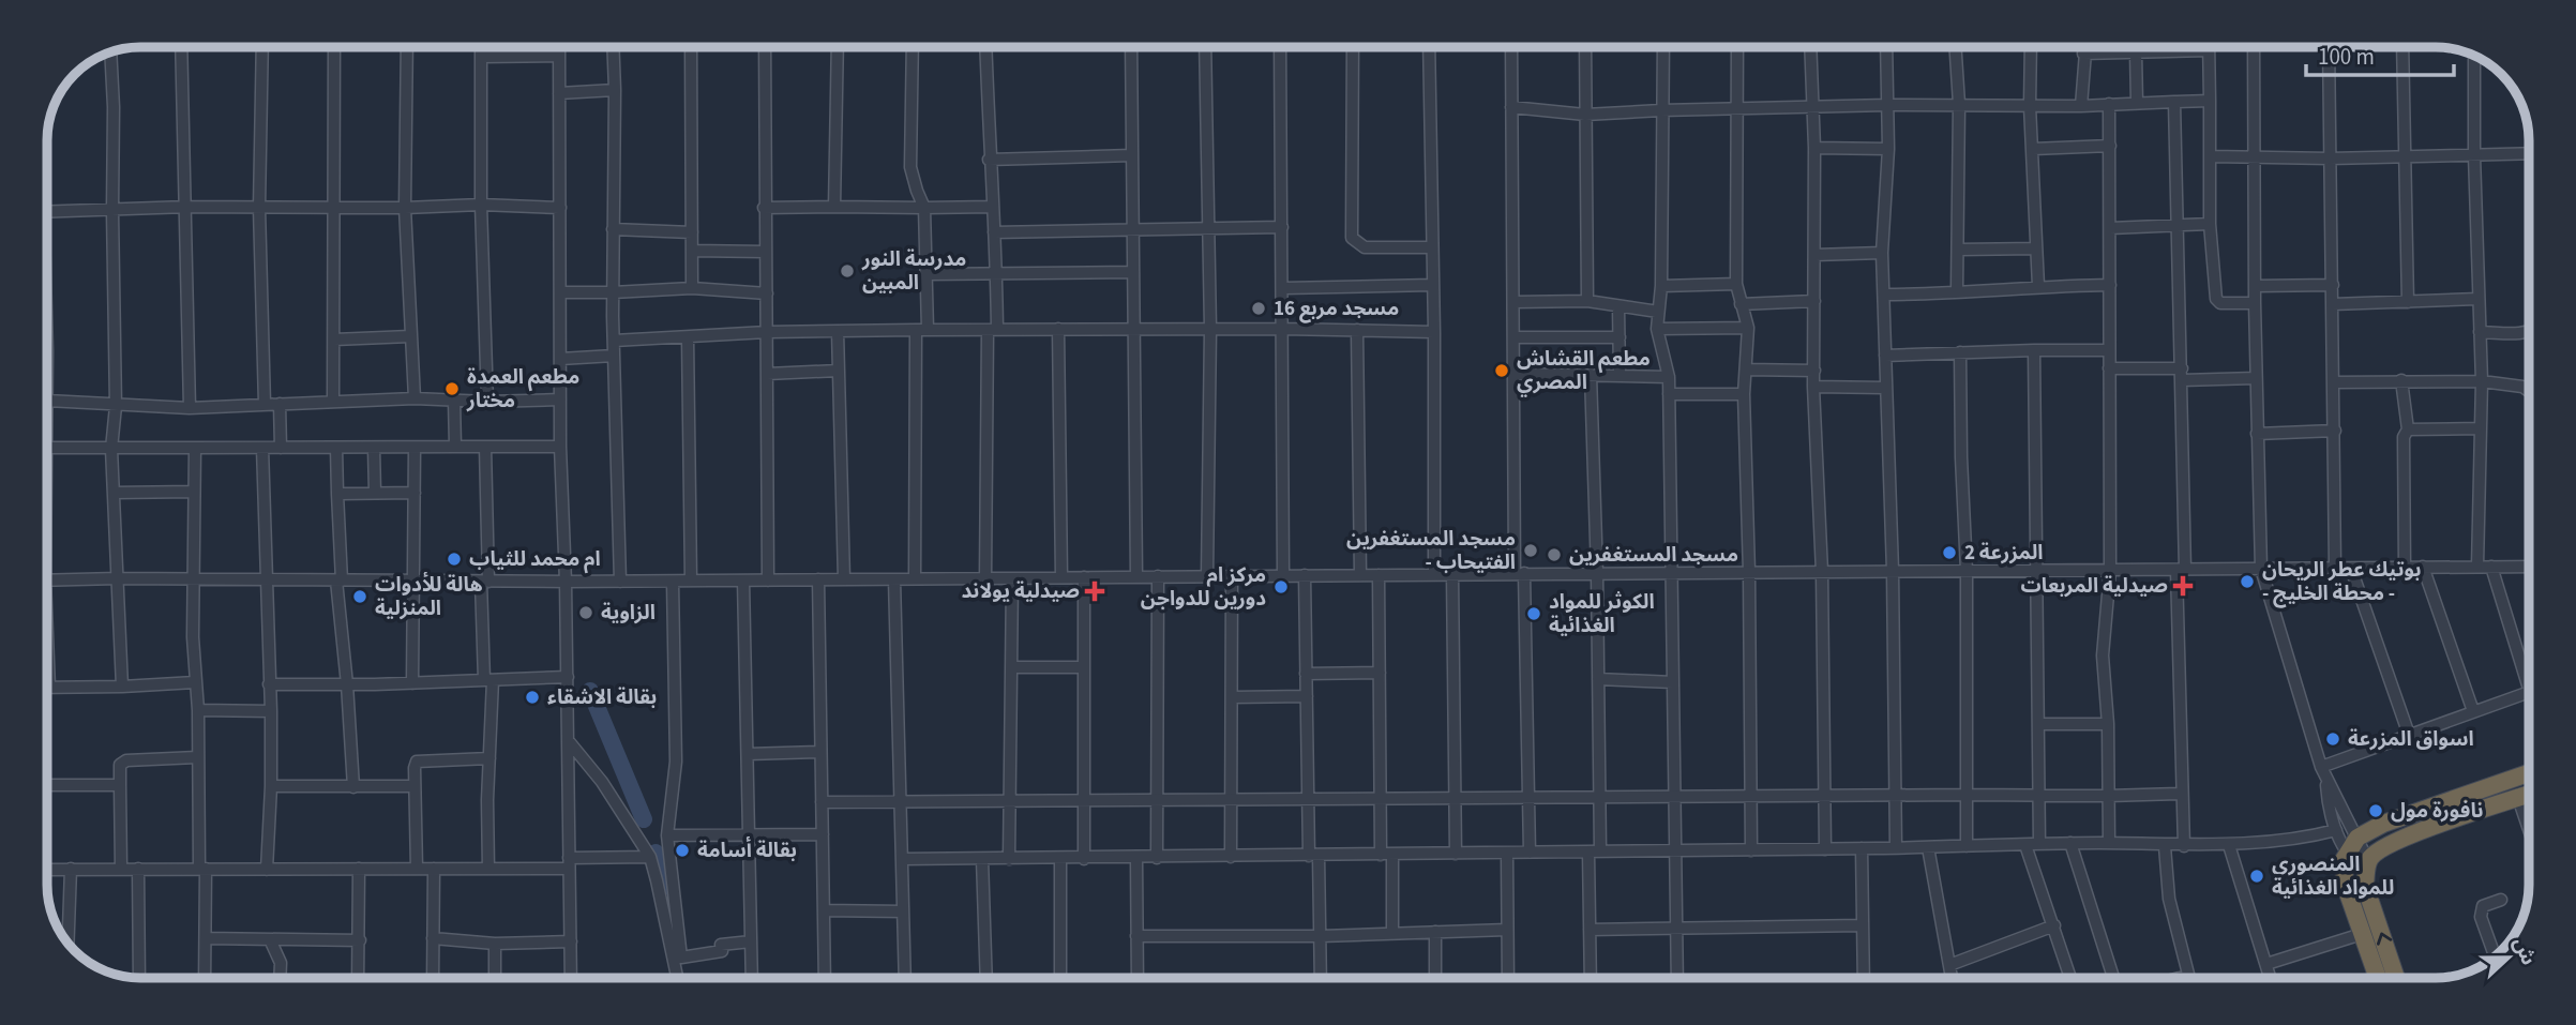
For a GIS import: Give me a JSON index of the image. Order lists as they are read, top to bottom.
{
  "places": {
    "other": [
      "مدرسة النور المبين",
      "مسجد مربع 16",
      "مطعم القشاش المصري",
      "مطعم العمدة مختار",
      "مسجد المستغفرين - الفتيحاب",
      "المزرعة 2",
      "مسجد المستغفرين",
      "ام محمد للثياب",
      "بوتيك عطر الريحان - محطة الخليج -",
      "مركز ام دورين للدواجن",
      "هالة للأدوات المنزلية",
      "الزاوية",
      "الكوثر للمواد الغذائية",
      "بقالة الاشقاء",
      "اسواق المزرعة",
      "نافورة مول",
      "بقالة أسامة",
      "المنصوري للمواد الغذائية"
    ],
    "health": ["صيدلية المربعات", "صيدلية يولاند"]
  },
  "scale_bar": "100 m",
  "north": "right"
}
